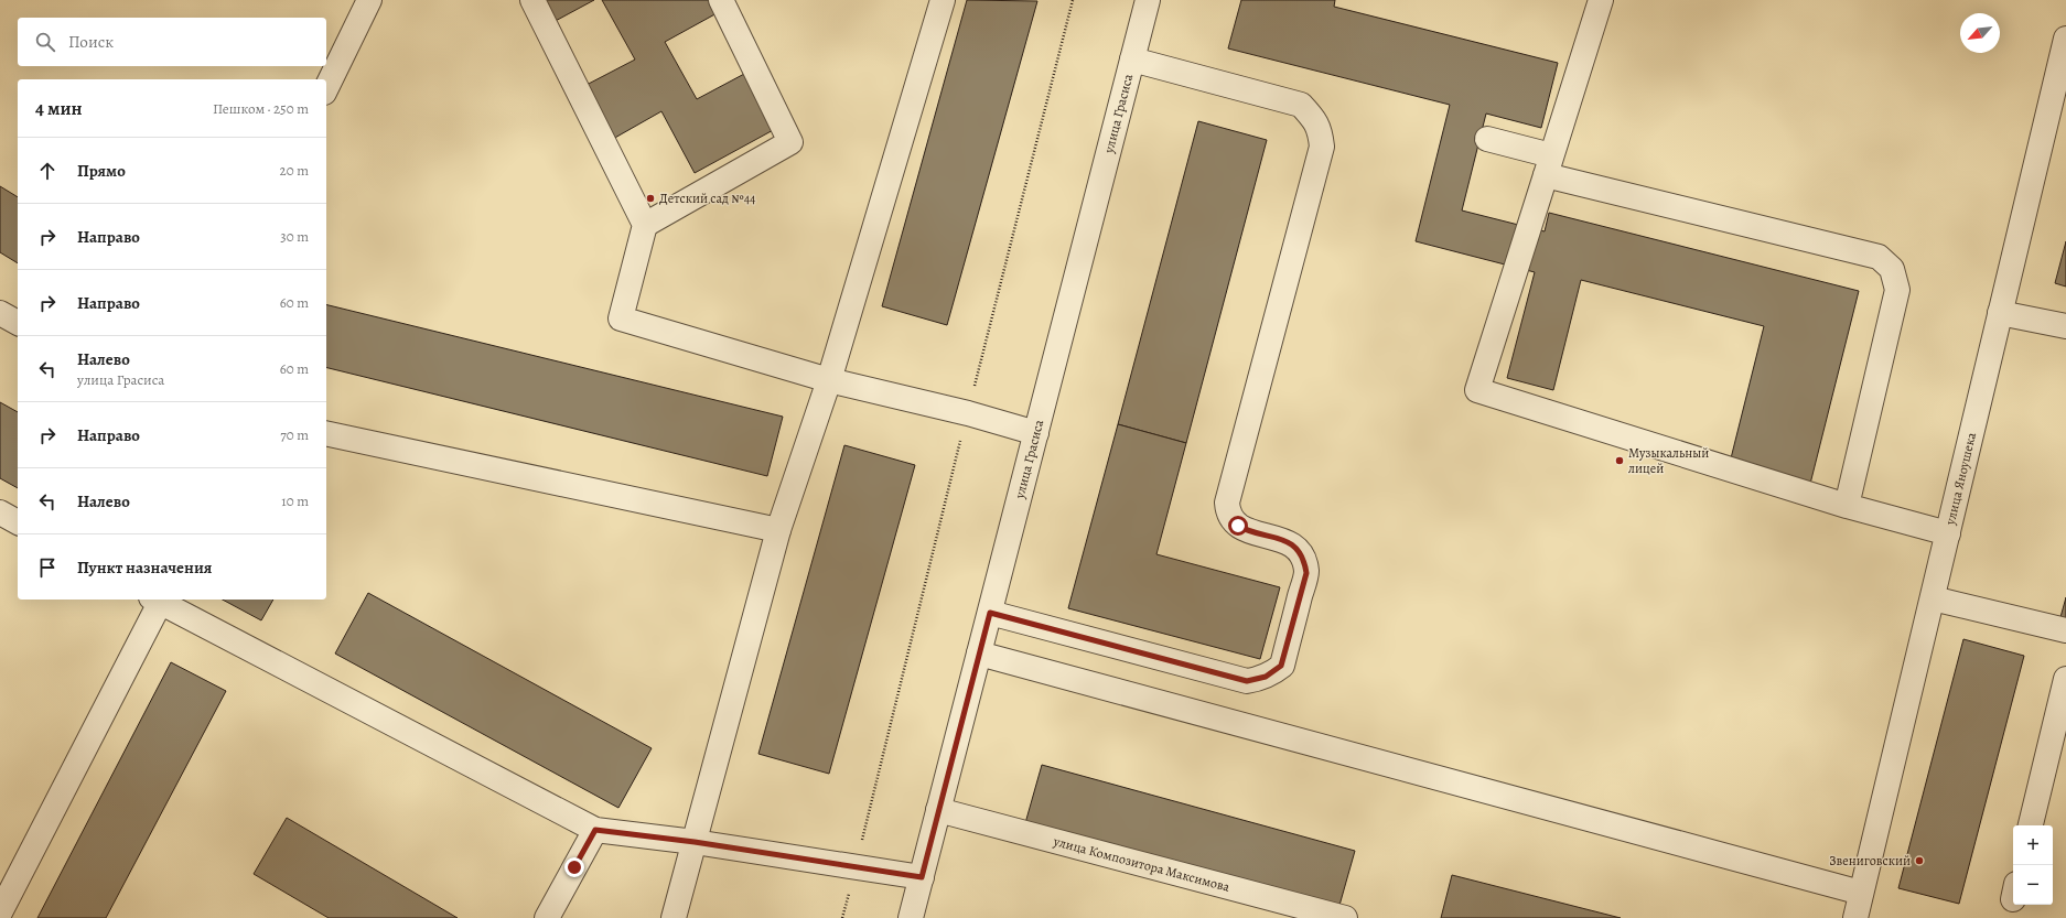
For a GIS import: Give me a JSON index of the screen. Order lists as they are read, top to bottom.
{
  "streets": {
    "street": ["улица Грасиса", "улица Яноушека", "улица Композитора Максимова"]
  },
  "crossings": [
    ["улица Грасиса", "улица Композитора Максимова"]
  ],
  "places": ["Детский сад №44", "Музыкальный лицей", "Звениговский"],
  "north": "bottom left",
  "page": {
    "search": "Поиск",
    "heading": ["4 мин", "Пешком · 250 m"],
    "list": [
      ["Прямо", "20 m"],
      ["Направо", "30 m"],
      ["Направо", "60 m"],
      ["Налево", "улица Грасиса", "60 m"],
      ["Направо", "70 m"],
      ["Налево", "10 m"],
      "Пункт назначения"
    ],
    "map_buttons": ["+", "−"]
  }
}
